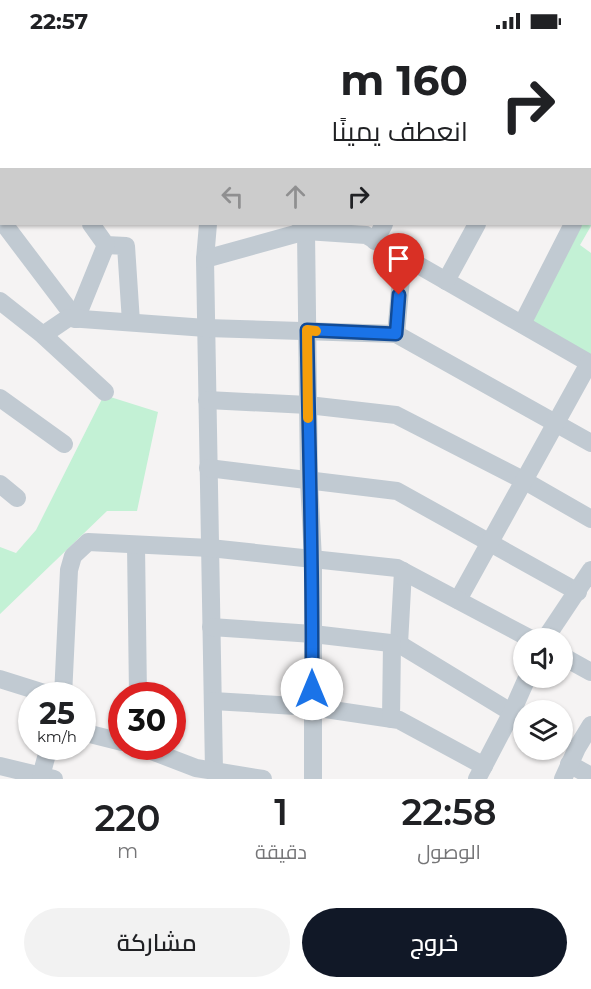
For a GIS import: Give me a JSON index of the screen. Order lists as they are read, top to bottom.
{
  "page": {
    "status": "22:57",
    "turn": ["160 m", "انعطف يمينًا"],
    "speed": "25 km/h",
    "limit": "30",
    "eta": [
      "22:58",
      "الوصول",
      "1",
      "دقيقة",
      "220",
      "m"
    ],
    "buttons": ["خروج", "مشاركة"]
  }
}
